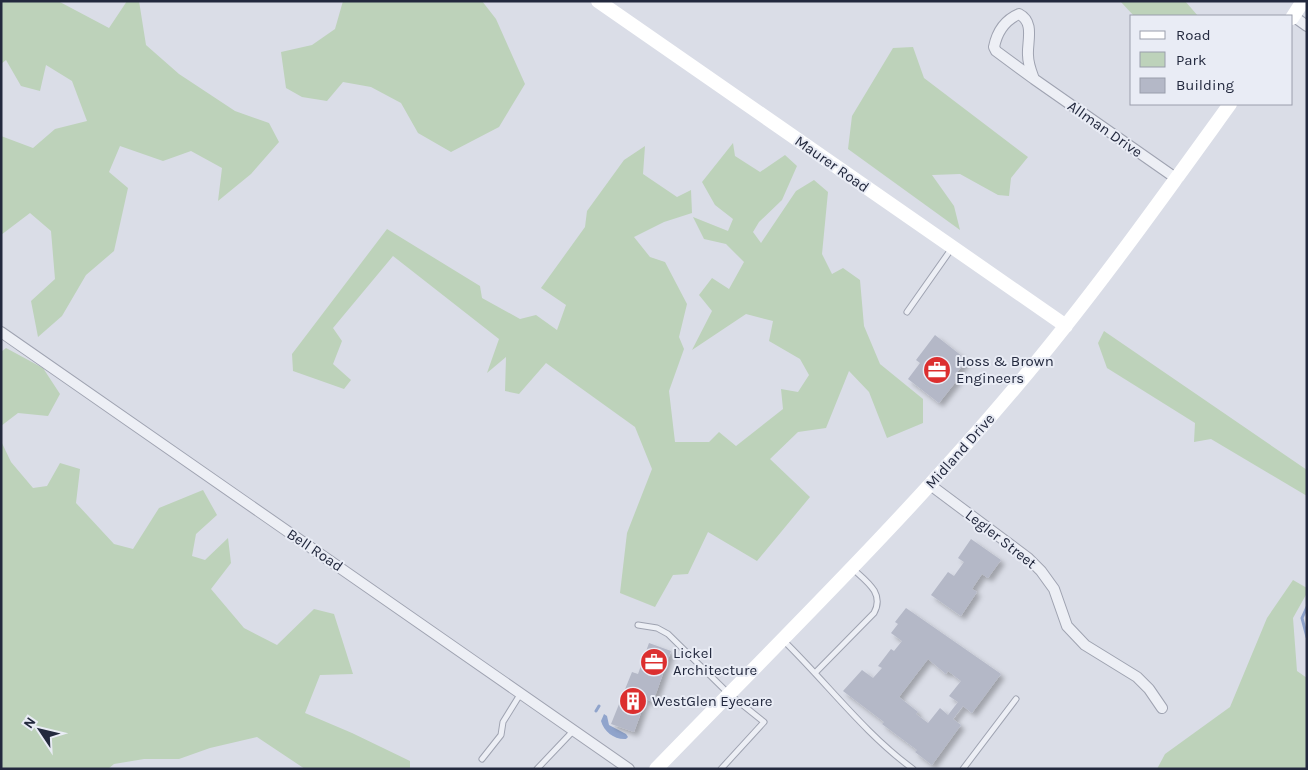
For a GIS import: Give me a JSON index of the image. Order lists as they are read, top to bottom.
{
  "streets": {
    "main road": ["Maurer Road", "Midland Drive"],
    "street": ["Allman Drive", "Legler Street", "Bell Road"]
  },
  "crossings": [
    ["Allman Drive", "Midland Drive"],
    ["Maurer Road", "Midland Drive"],
    ["Midland Drive", "Legler Street"]
  ],
  "places": {
    "office": ["Hoss & Brown Engineers", "Lickel Architecture"],
    "building": ["WestGlen Eyecare"]
  },
  "legend": ["Road", "Park", "Building"],
  "north": "top left"
}
